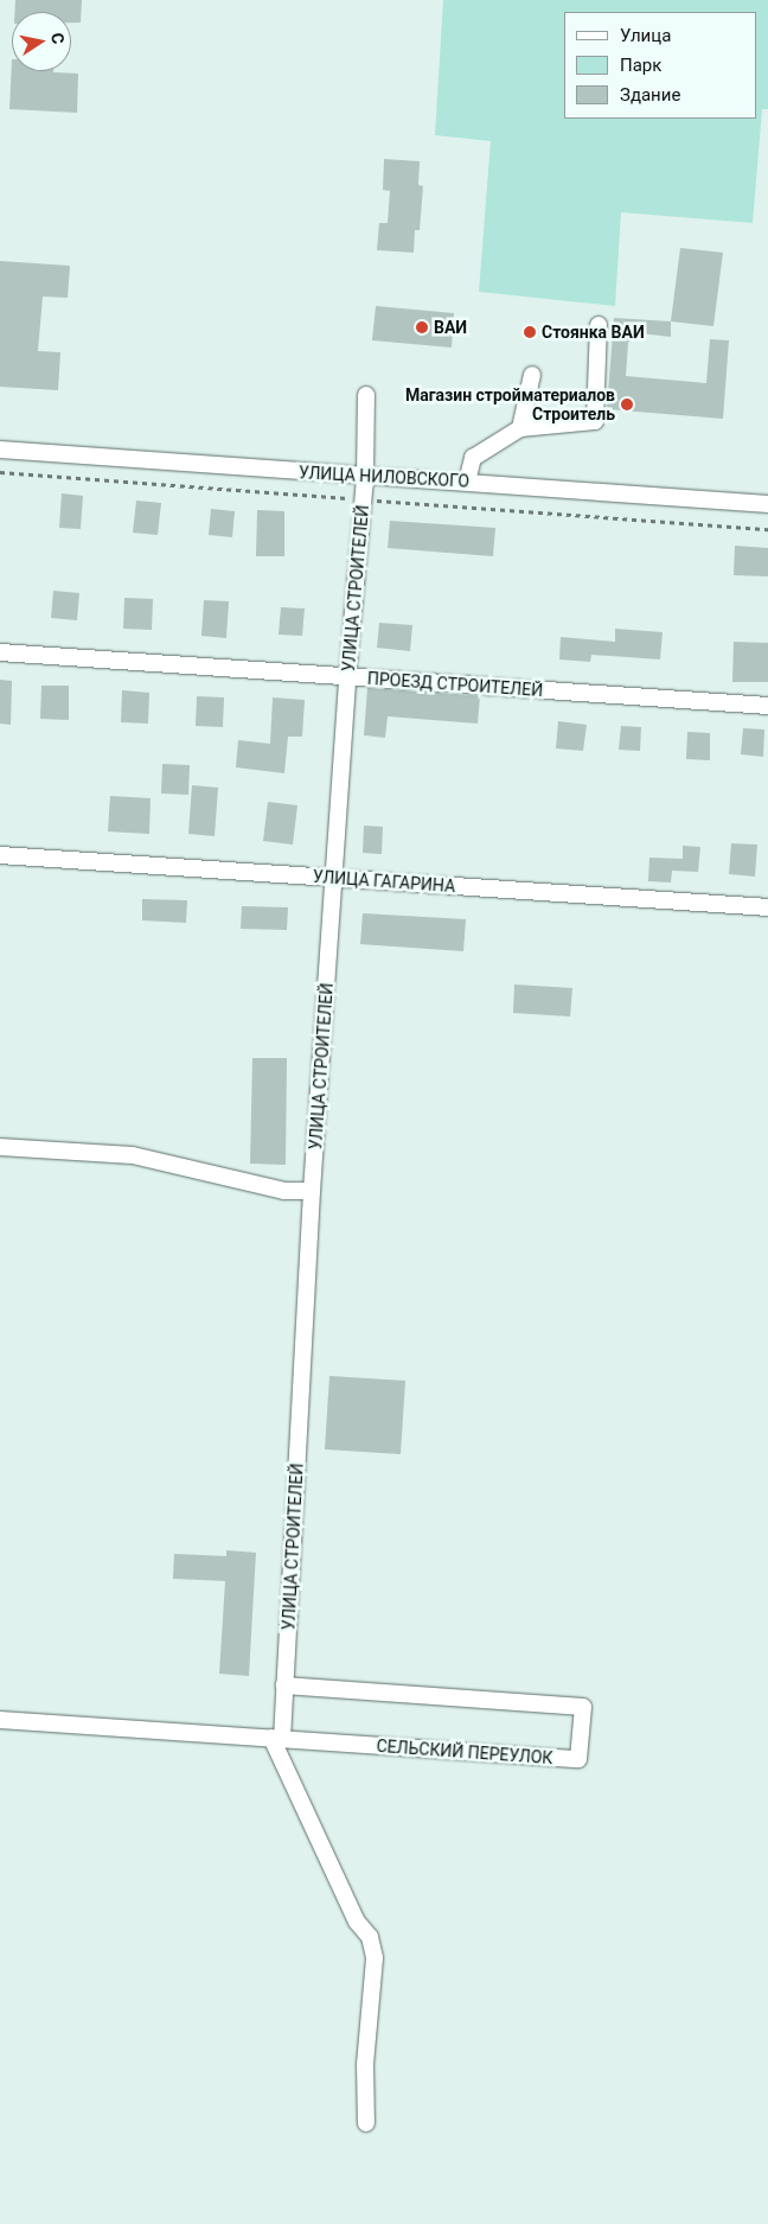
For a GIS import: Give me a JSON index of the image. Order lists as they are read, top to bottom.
{
  "streets": {
    "street": [
      "УЛИЦА НИЛОВСКОГО",
      "УЛИЦА СТРОИТЕЛЕЙ",
      "ПРОЕЗД СТРОИТЕЛЕЙ",
      "УЛИЦА ГАГАРИНА",
      "СЕЛЬСКИЙ ПЕРЕУЛОК"
    ]
  },
  "crossings": [
    ["УЛИЦА НИЛОВСКОГО", "УЛИЦА СТРОИТЕЛЕЙ"],
    ["УЛИЦА СТРОИТЕЛЕЙ", "ПРОЕЗД СТРОИТЕЛЕЙ"],
    ["УЛИЦА СТРОИТЕЛЕЙ", "УЛИЦА ГАГАРИНА"],
    ["УЛИЦА СТРОИТЕЛЕЙ", "СЕЛЬСКИЙ ПЕРЕУЛОК"]
  ],
  "places": ["ВАИ", "Стоянка ВАИ", "Магазин стройматериалов Строитель"],
  "legend": ["Улица", "Парк", "Здание"],
  "north": "right"
}
